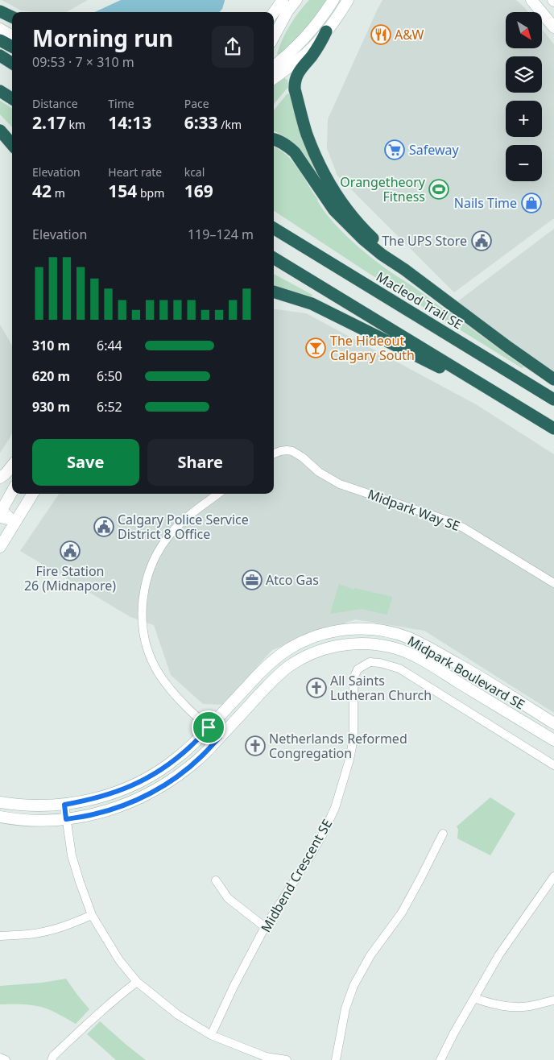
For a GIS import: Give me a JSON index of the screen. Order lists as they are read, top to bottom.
{
  "streets": {
    "highway": ["Macleod Trail SE"],
    "street": ["Midpark Way SE", "Midpark Boulevard SE", "Midbend Crescent SE"]
  },
  "places": {
    "restaurant": ["A&W"],
    "supermarket": ["Safeway"],
    "sports": ["Orangetheory Fitness"],
    "shop": ["Nails Time"],
    "public building": ["The UPS Store", "Calgary Police Service District 8 Office", "Fire Station 26 (Midnapore)"],
    "bar": ["The Hideout Calgary South"],
    "office": ["Atco Gas"],
    "church": ["All Saints Lutheran Church", "Netherlands Reformed Congregation"]
  },
  "north": "bottom right",
  "page": {
    "map_buttons": ["+", "−"],
    "heading": ["Morning run", "09:53 · 7 × 310 m"],
    "stats": [
      ["Distance", "2.17 km"],
      ["Time", "14:13"],
      ["Pace", "6:33 /km"],
      ["Elevation", "42 m"],
      ["Heart rate", "154 bpm"],
      ["kcal", "169"]
    ],
    "chart": ["Elevation", "119–124 m"],
    "list": [
      {
        "name": "310 m",
        "note": "6:44"
      },
      {
        "name": "620 m",
        "note": "6:50"
      },
      {
        "name": "930 m",
        "note": "6:52"
      }
    ],
    "buttons": ["Save", "Share"]
  }
}
